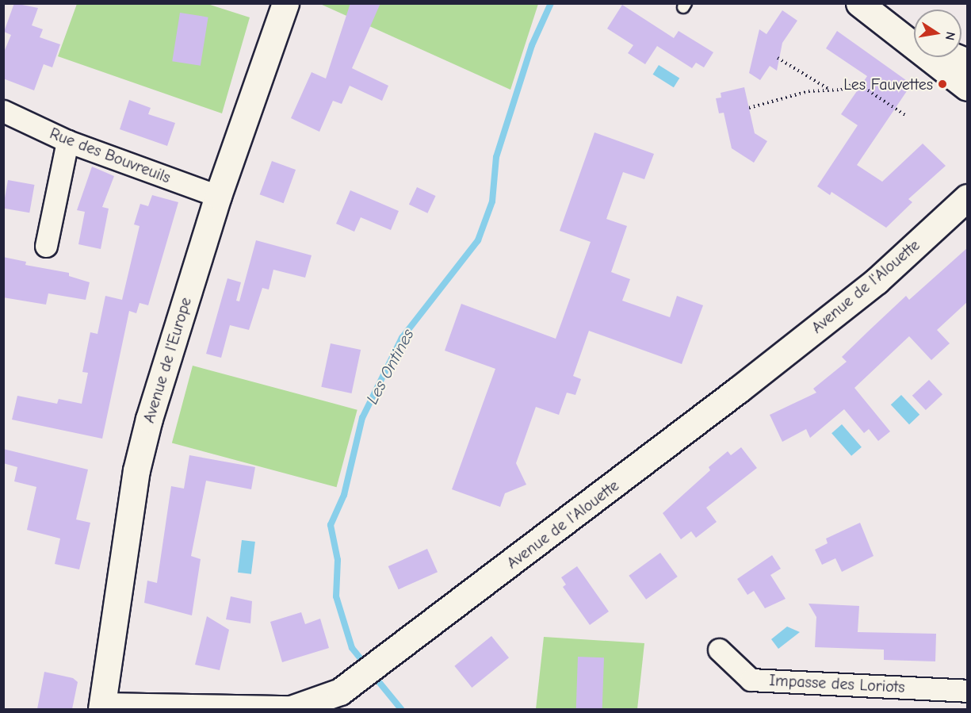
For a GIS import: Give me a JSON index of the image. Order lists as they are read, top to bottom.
{
  "streets": {
    "street": [
      "Rue des Bouvreuils",
      "Avenue de l'Alouette",
      "Avenue de l'Europe",
      "Impasse des Loriots"
    ]
  },
  "crossings": [
    ["Rue des Bouvreuils", "Avenue de l'Europe"],
    ["Avenue de l'Alouette", "Avenue de l'Europe"]
  ],
  "water": ["Les Ontines"],
  "places": ["Les Fauvettes"],
  "north": "right"
}
